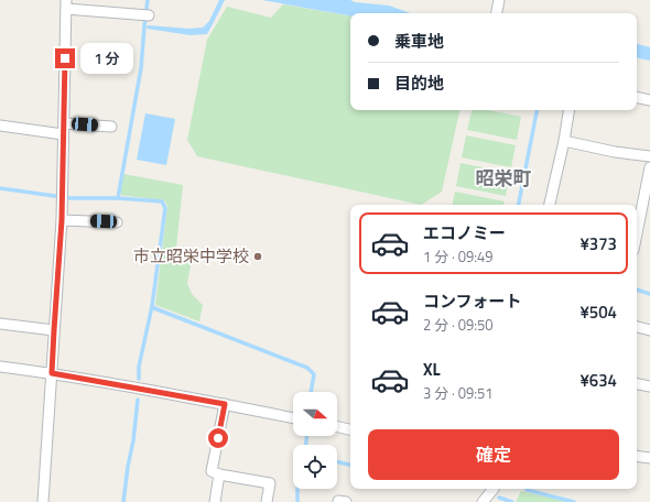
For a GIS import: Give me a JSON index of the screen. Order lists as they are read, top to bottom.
{
  "districts": ["昭栄町"],
  "places": ["市立昭栄中学校"],
  "north": "right",
  "page": {
    "banner": ["乗車地", "目的地"],
    "bubble": "1 分",
    "list": [
      {
        "name": "エコノミー",
        "note": "1 分 · 09:49",
        "value": "¥373"
      },
      {
        "name": "コンフォート",
        "note": "2 分 · 09:50",
        "value": "¥504"
      },
      {
        "name": "XL",
        "note": "3 分 · 09:51",
        "value": "¥634"
      }
    ],
    "buttons": "確定"
  }
}
